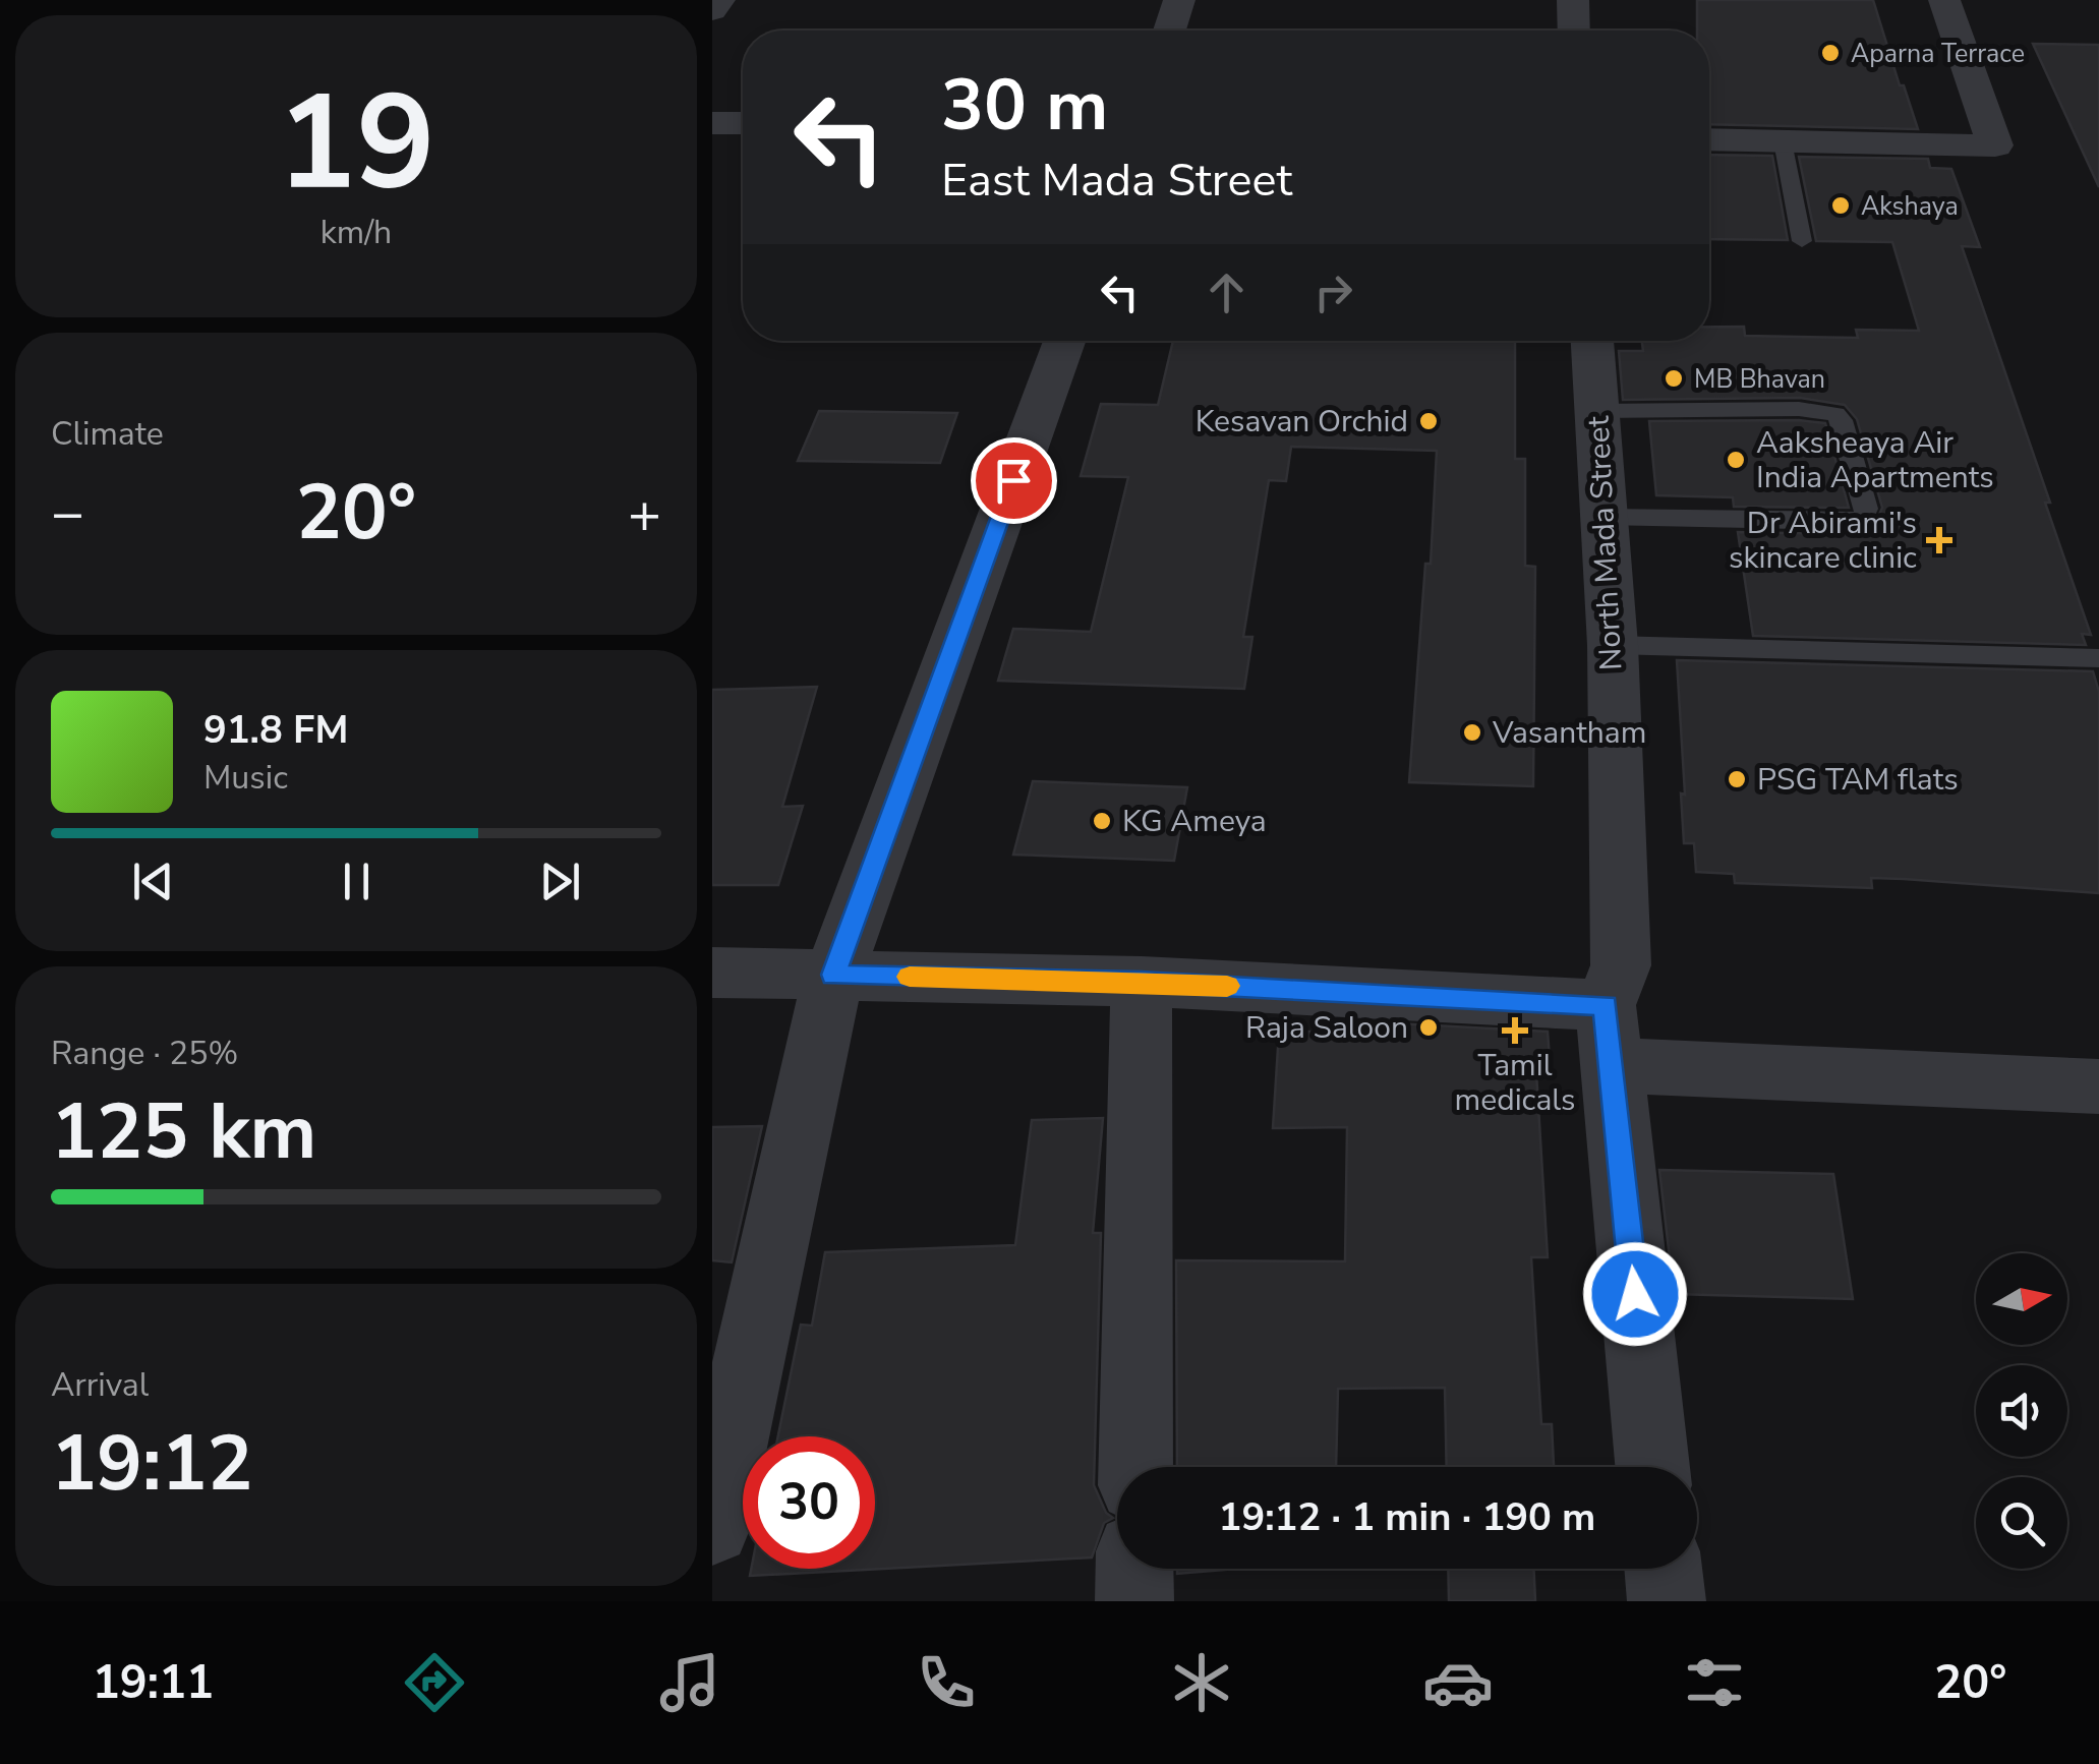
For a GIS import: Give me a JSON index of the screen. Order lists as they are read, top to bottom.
{
  "streets": {
    "street": ["North Mada Street"]
  },
  "places": {
    "other": [
      "Aparna Terrace",
      "Akshaya",
      "MB Bhavan",
      "Kesavan Orchid",
      "Aaksheaya Air India Apartments",
      "Vasantham",
      "PSG TAM flats",
      "KG Ameya",
      "Raja Saloon"
    ],
    "health": ["Dr Abirami's skincare clinic", "Tamil medicals"]
  },
  "north": "right",
  "page": {
    "tile": [
      ["19", "km/h"],
      "Climate",
      ["Range · 25%", "125 km"],
      ["Arrival", "19:12"]
    ],
    "turn": ["30 m", "East Mada Street"],
    "heat": ["−", "20°", "+"],
    "song": ["91.8 FM", "Music"],
    "limit": "30",
    "trip": "19:12 · 1 min · 190 m",
    "tabs": ["19:11", "20°"]
  }
}
